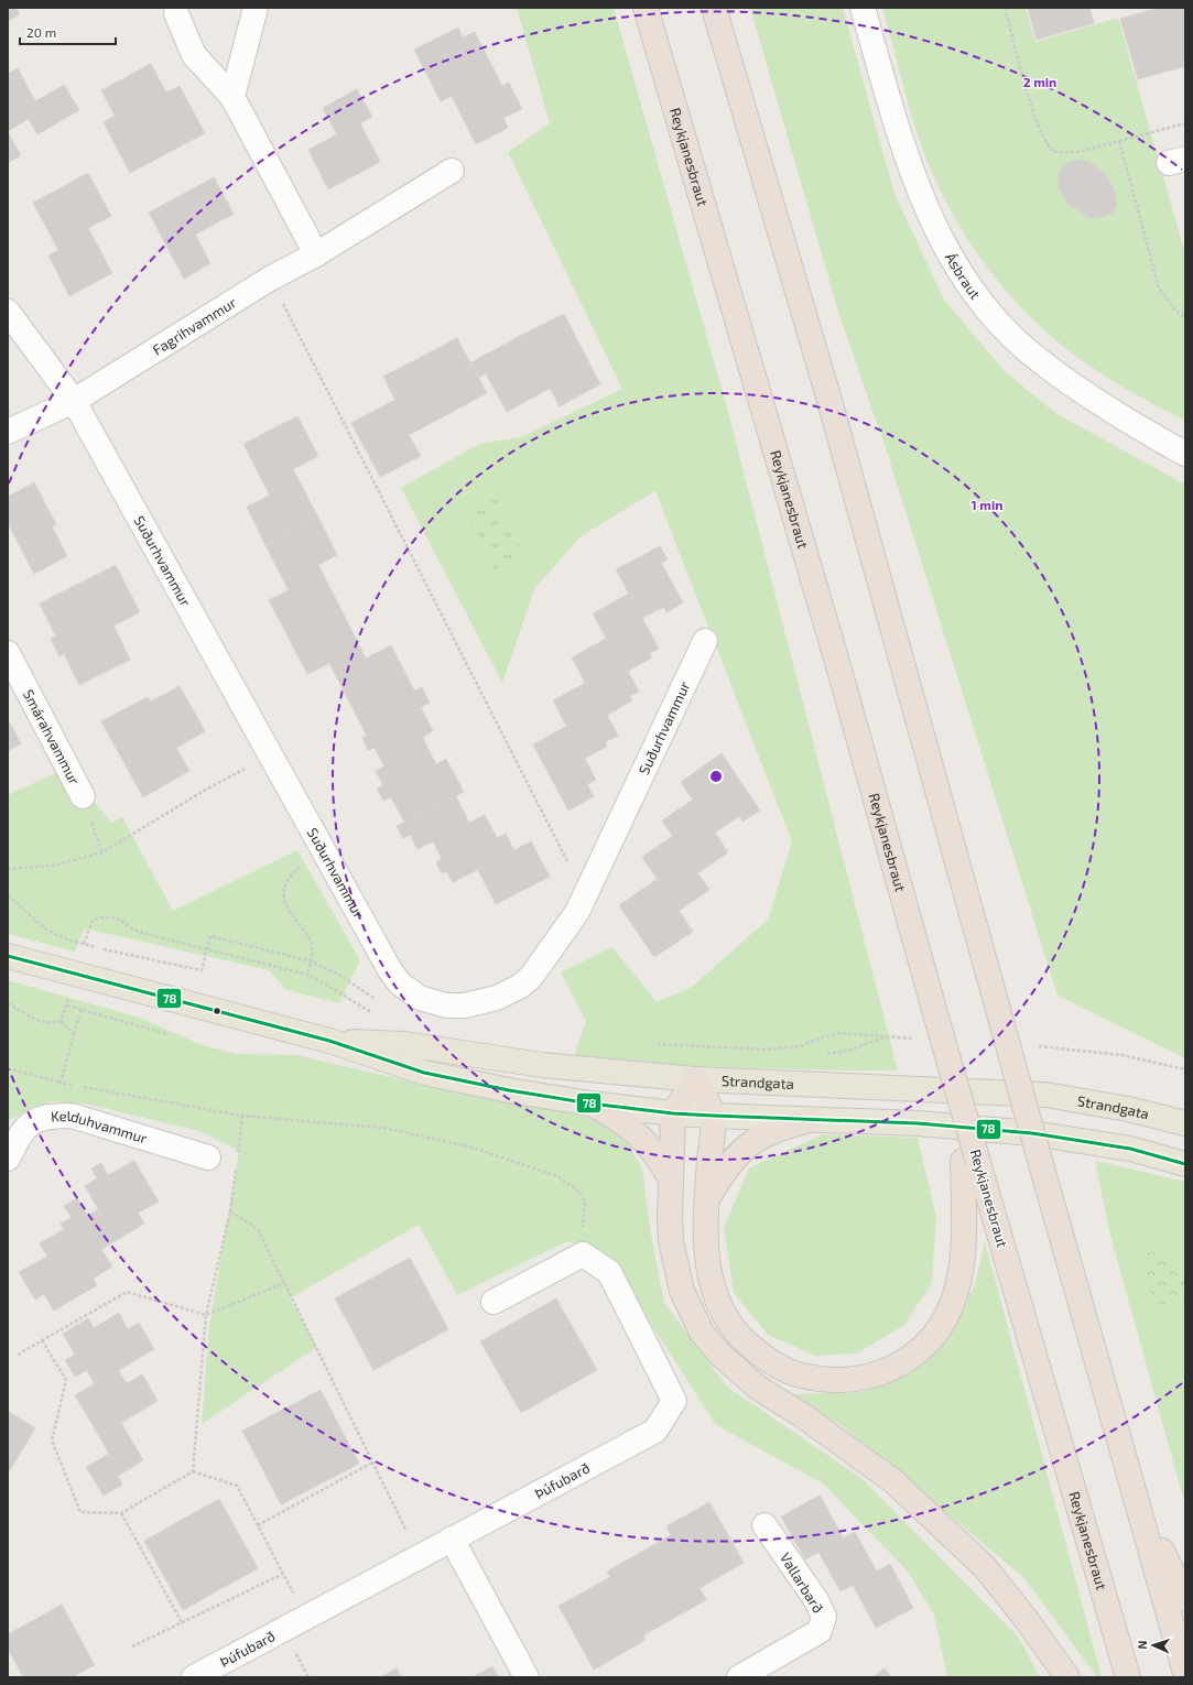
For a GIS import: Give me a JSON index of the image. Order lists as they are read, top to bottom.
{
  "streets": {
    "highway": ["Reykjanesbraut"],
    "main road": ["Strandgata"],
    "street": [
      "Ásbraut",
      "Fagrihvammur",
      "Suðurhvammur",
      "Smárahvammur",
      "Kelduhvammur",
      "Þúfubarð",
      "Vallarbarð"
    ]
  },
  "crossings": [
    ["Fagrihvammur", "Suðurhvammur"]
  ],
  "lines": ["transit line 78"],
  "scale_bar": "20 m",
  "north": "left",
  "rings": ["2 min", "1 min"]
}
